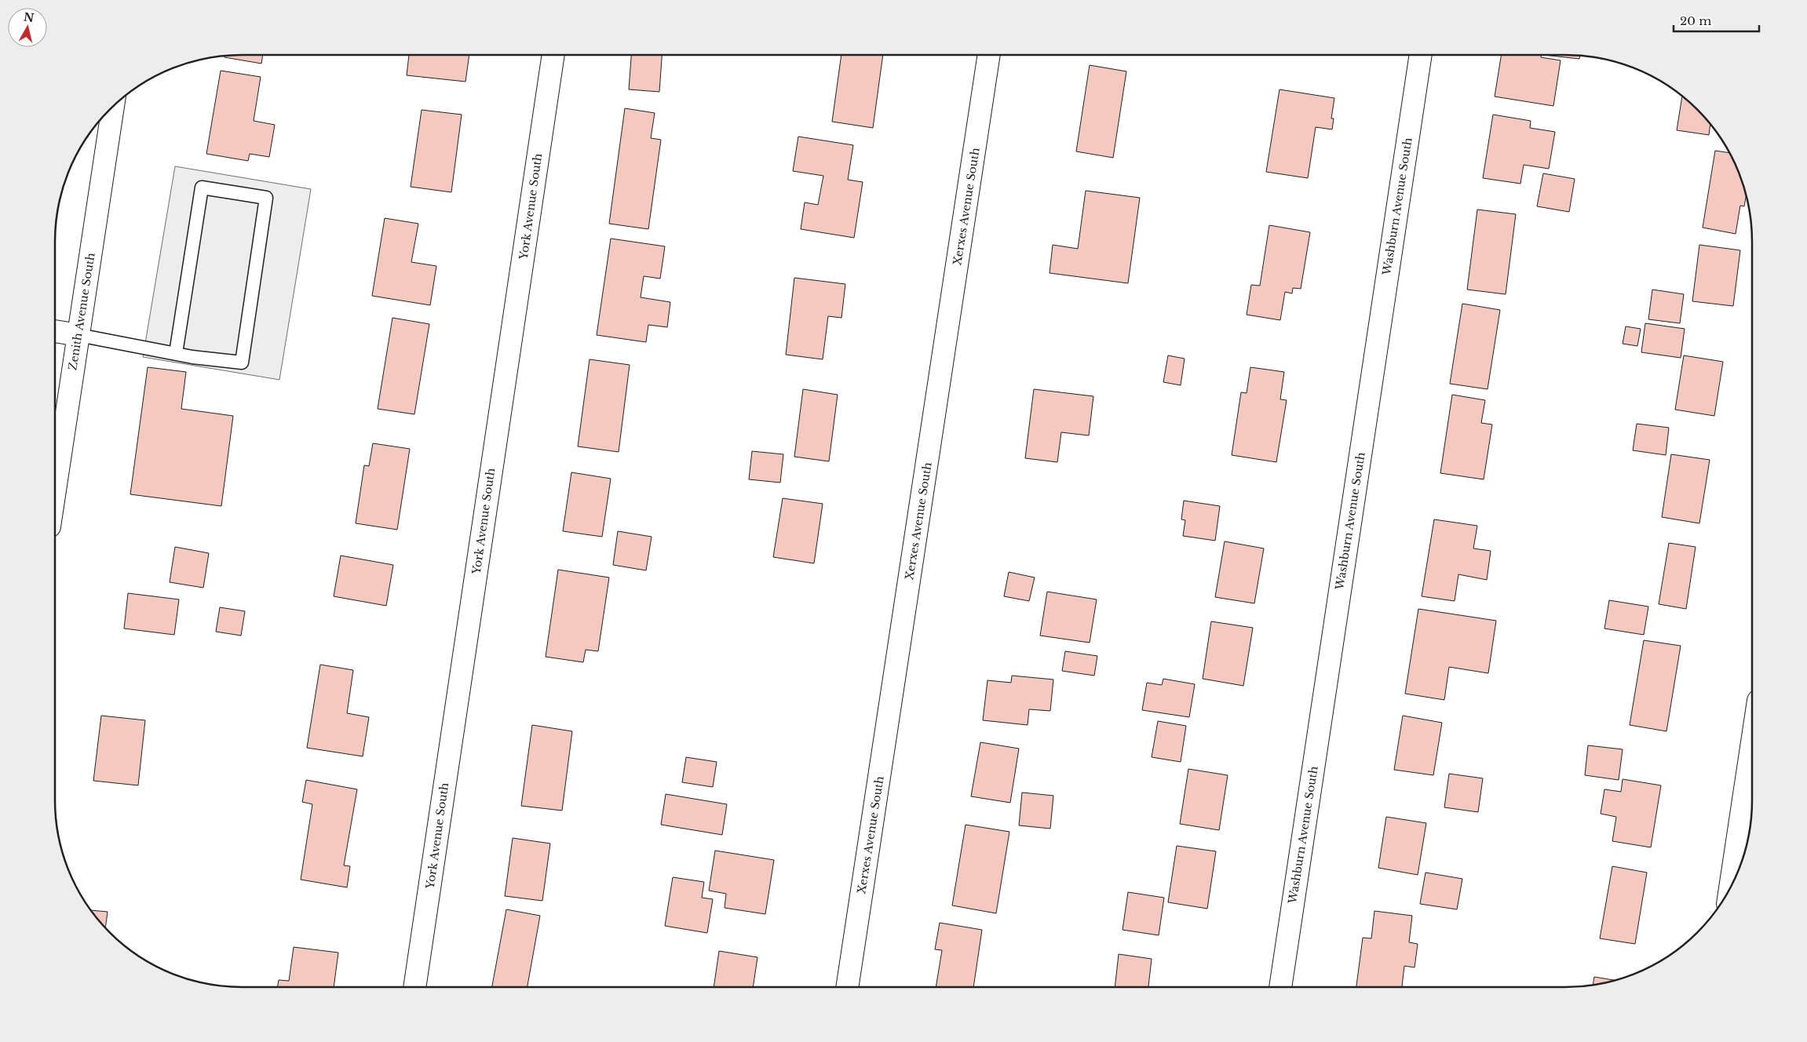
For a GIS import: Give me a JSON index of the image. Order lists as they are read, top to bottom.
{
  "streets": {
    "street": [
      "York Avenue South",
      "Xerxes Avenue South",
      "Washburn Avenue South",
      "Zenith Avenue South"
    ]
  },
  "scale_bar": "20 m",
  "north": "top"
}
